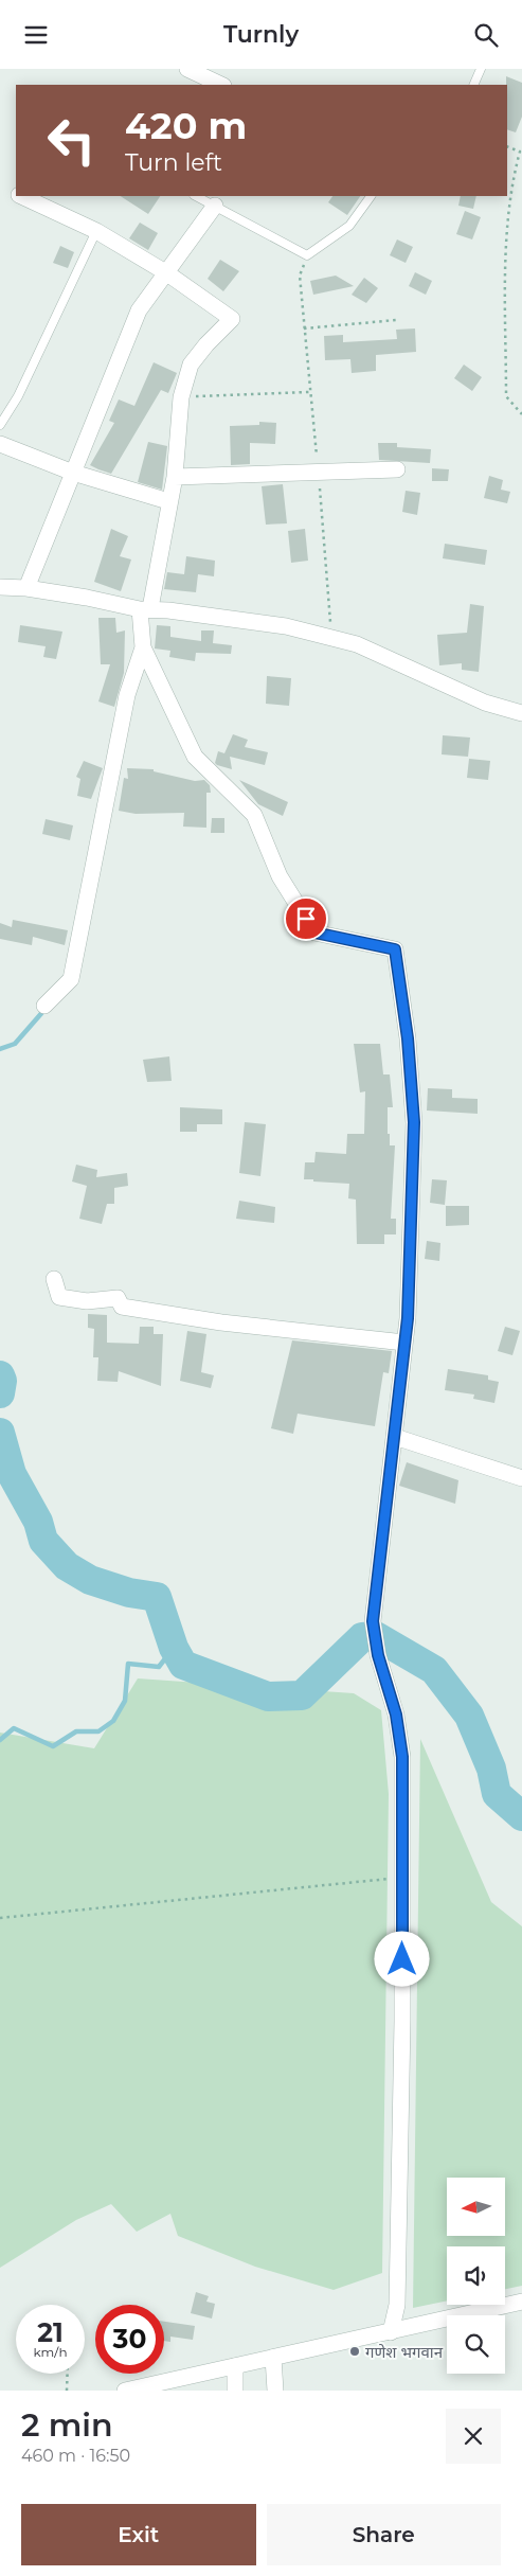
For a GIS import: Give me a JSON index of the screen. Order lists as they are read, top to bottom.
{
  "places": ["गणेश भगवान"],
  "north": "left",
  "page": {
    "header": "Turnly",
    "turn": ["420 m", "Turn left"],
    "speed": "21 km/h",
    "limit": "30",
    "heading": ["2 min", "460 m · 16:50"],
    "buttons": ["Exit", "Share"]
  }
}
